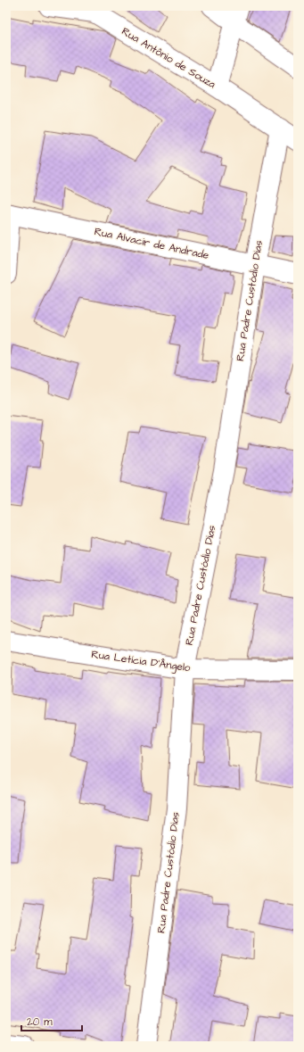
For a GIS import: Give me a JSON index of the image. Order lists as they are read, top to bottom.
{
  "streets": {
    "street": [
      "Rua Antônio de Souza",
      "Rua Alvacir de Andrade",
      "Rua Padre Custódio Dias",
      "Rua Letícia D'Ângelo"
    ]
  },
  "crossings": [
    ["Rua Antônio de Souza", "Rua Padre Custódio Dias"],
    ["Rua Alvacir de Andrade", "Rua Padre Custódio Dias"],
    ["Rua Padre Custódio Dias", "Rua Letícia D'Ângelo"]
  ],
  "scale_bar": "20 m"
}
